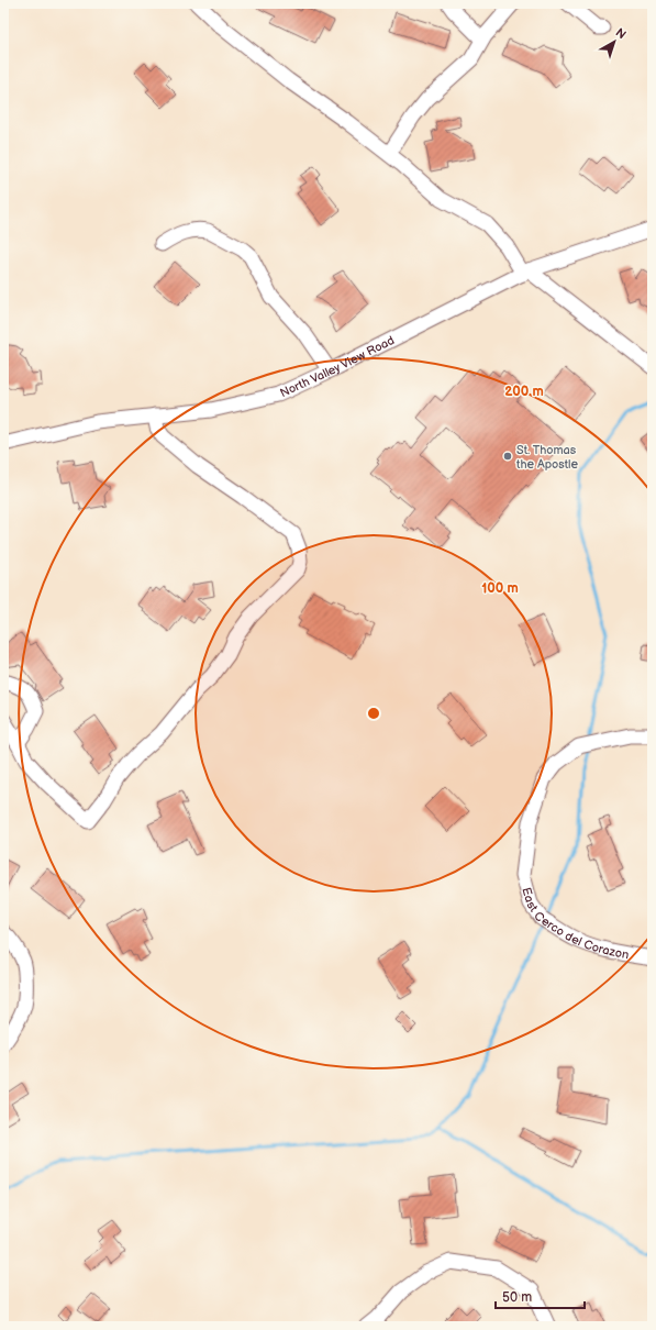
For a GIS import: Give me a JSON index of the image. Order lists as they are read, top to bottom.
{
  "streets": {
    "street": ["North Valley View Road", "East Cerco del Corazon"]
  },
  "places": ["St. Thomas the Apostle"],
  "scale_bar": "50 m",
  "north": "top right",
  "rings": ["200 m", "100 m"]
}
